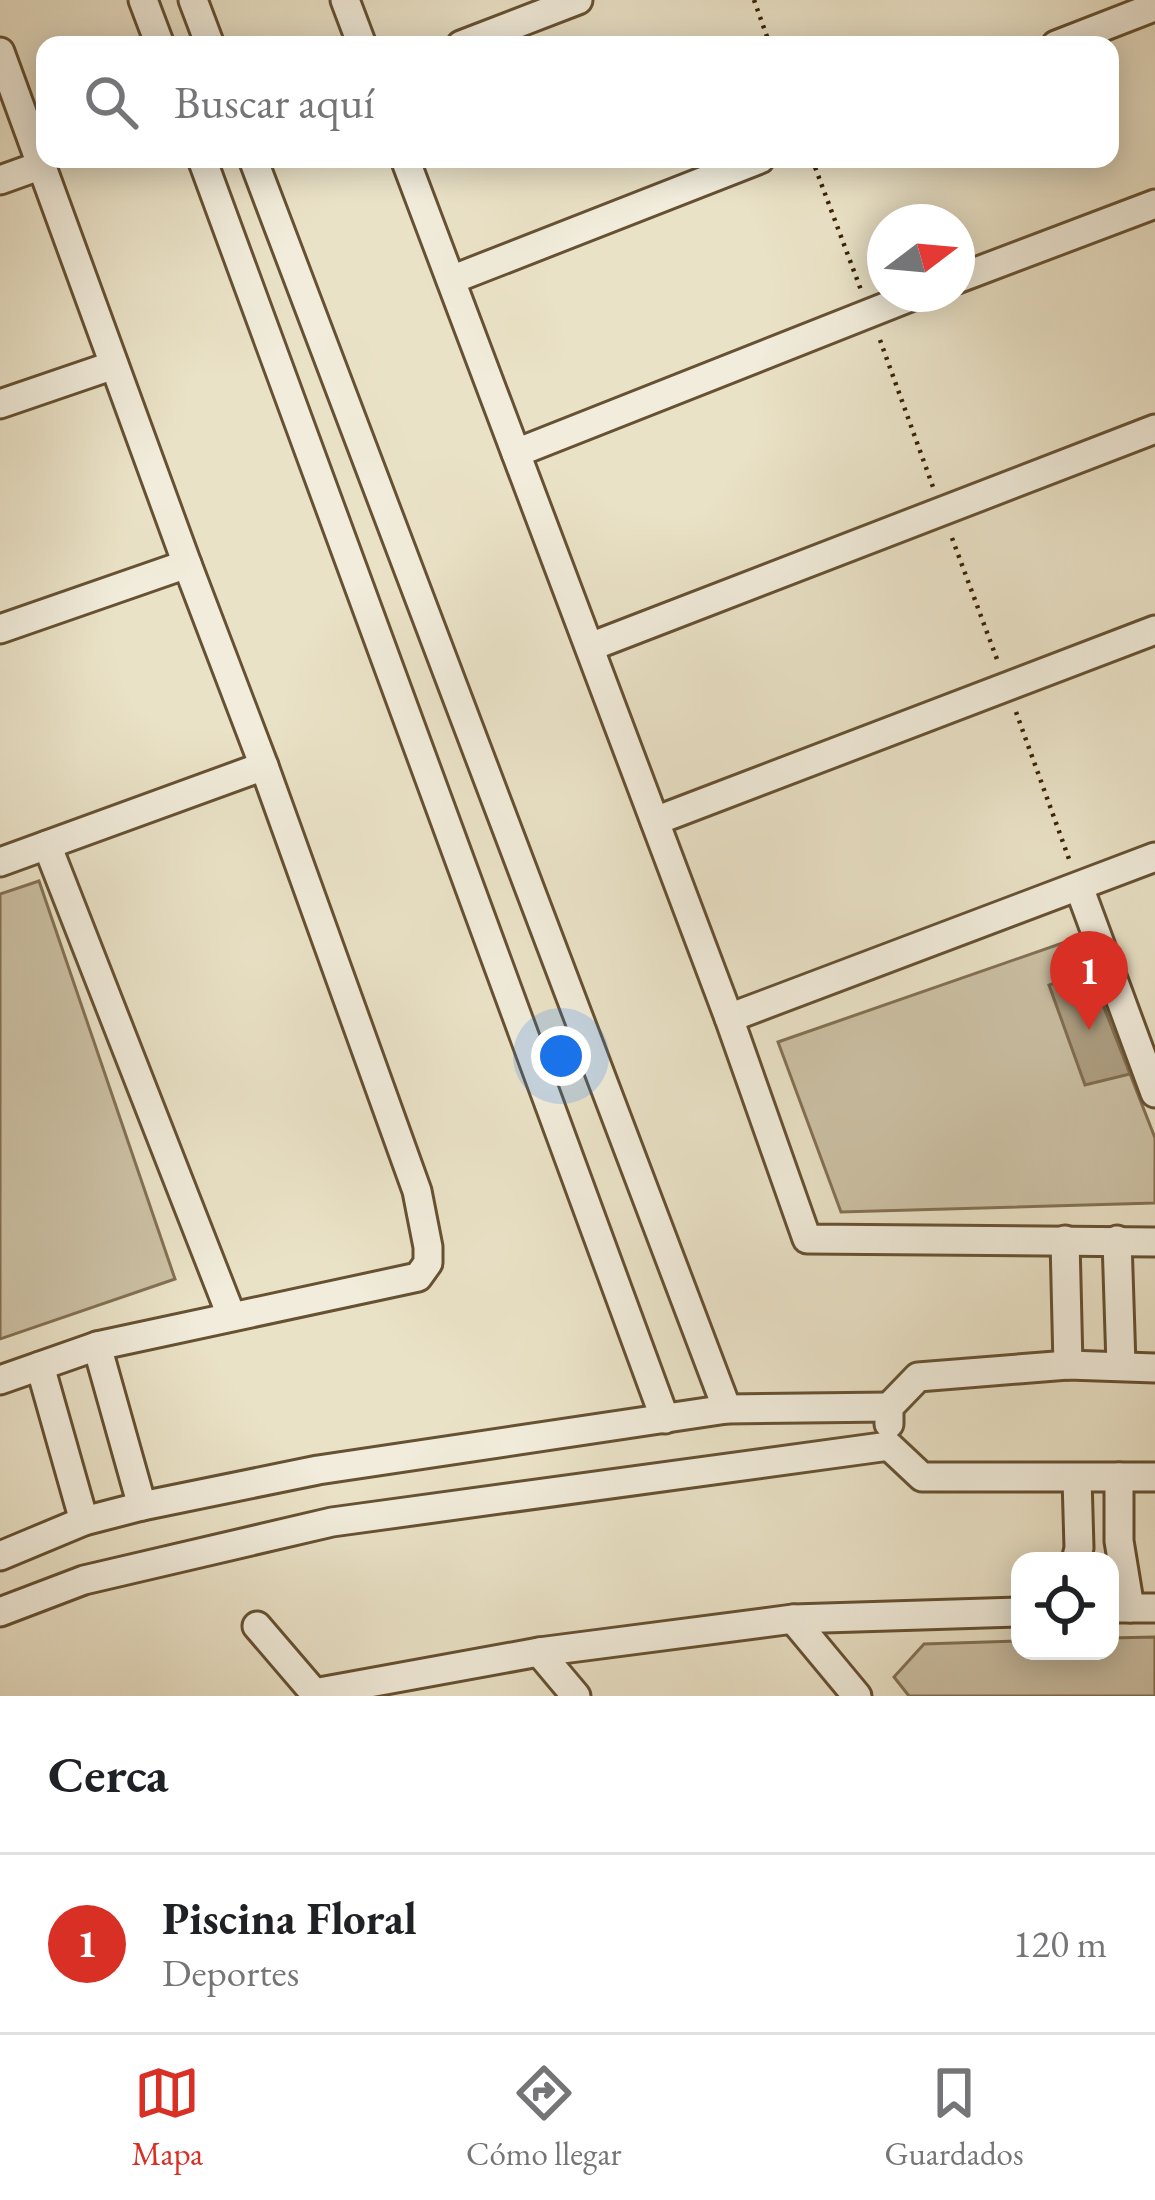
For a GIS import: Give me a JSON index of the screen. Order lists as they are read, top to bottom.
{
  "north": "right",
  "page": {
    "search": "Buscar aquí",
    "pins": "1",
    "heading": "Cerca",
    "list": [
      {
        "mark": "1",
        "name": "Piscina Floral",
        "note": "Deportes",
        "value": "120 m"
      }
    ],
    "nav": ["Mapa", "Cómo llegar", "Guardados"]
  }
}
